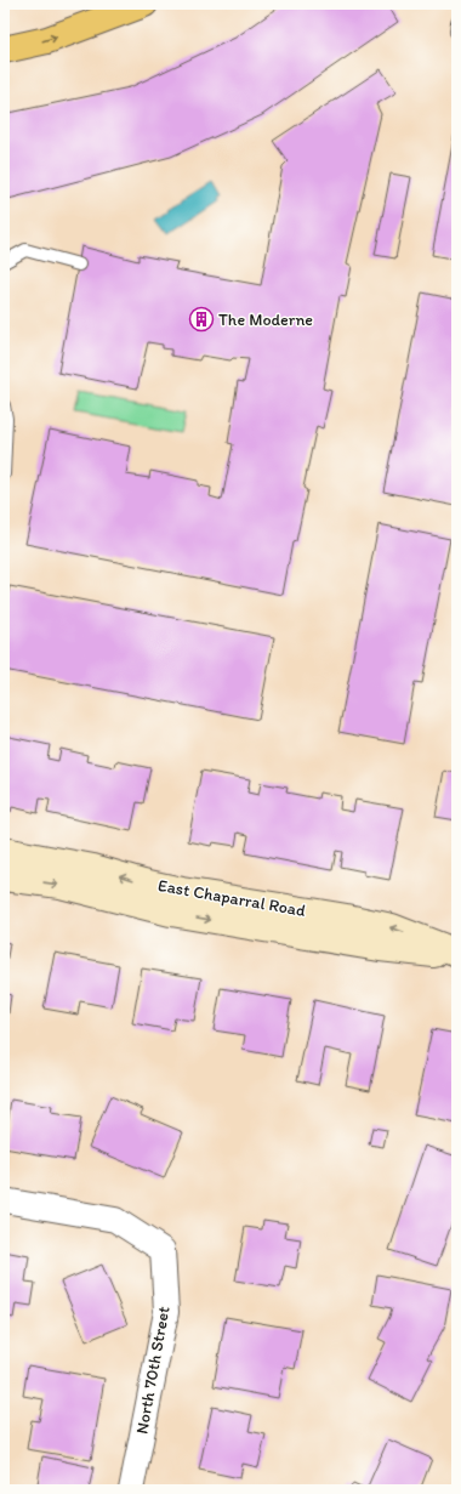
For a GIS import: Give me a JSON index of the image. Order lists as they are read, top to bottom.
{
  "streets": {
    "main road": ["East Chaparral Road"],
    "street": ["North 70th Street"]
  },
  "places": {
    "building": ["The Moderne"]
  }
}
